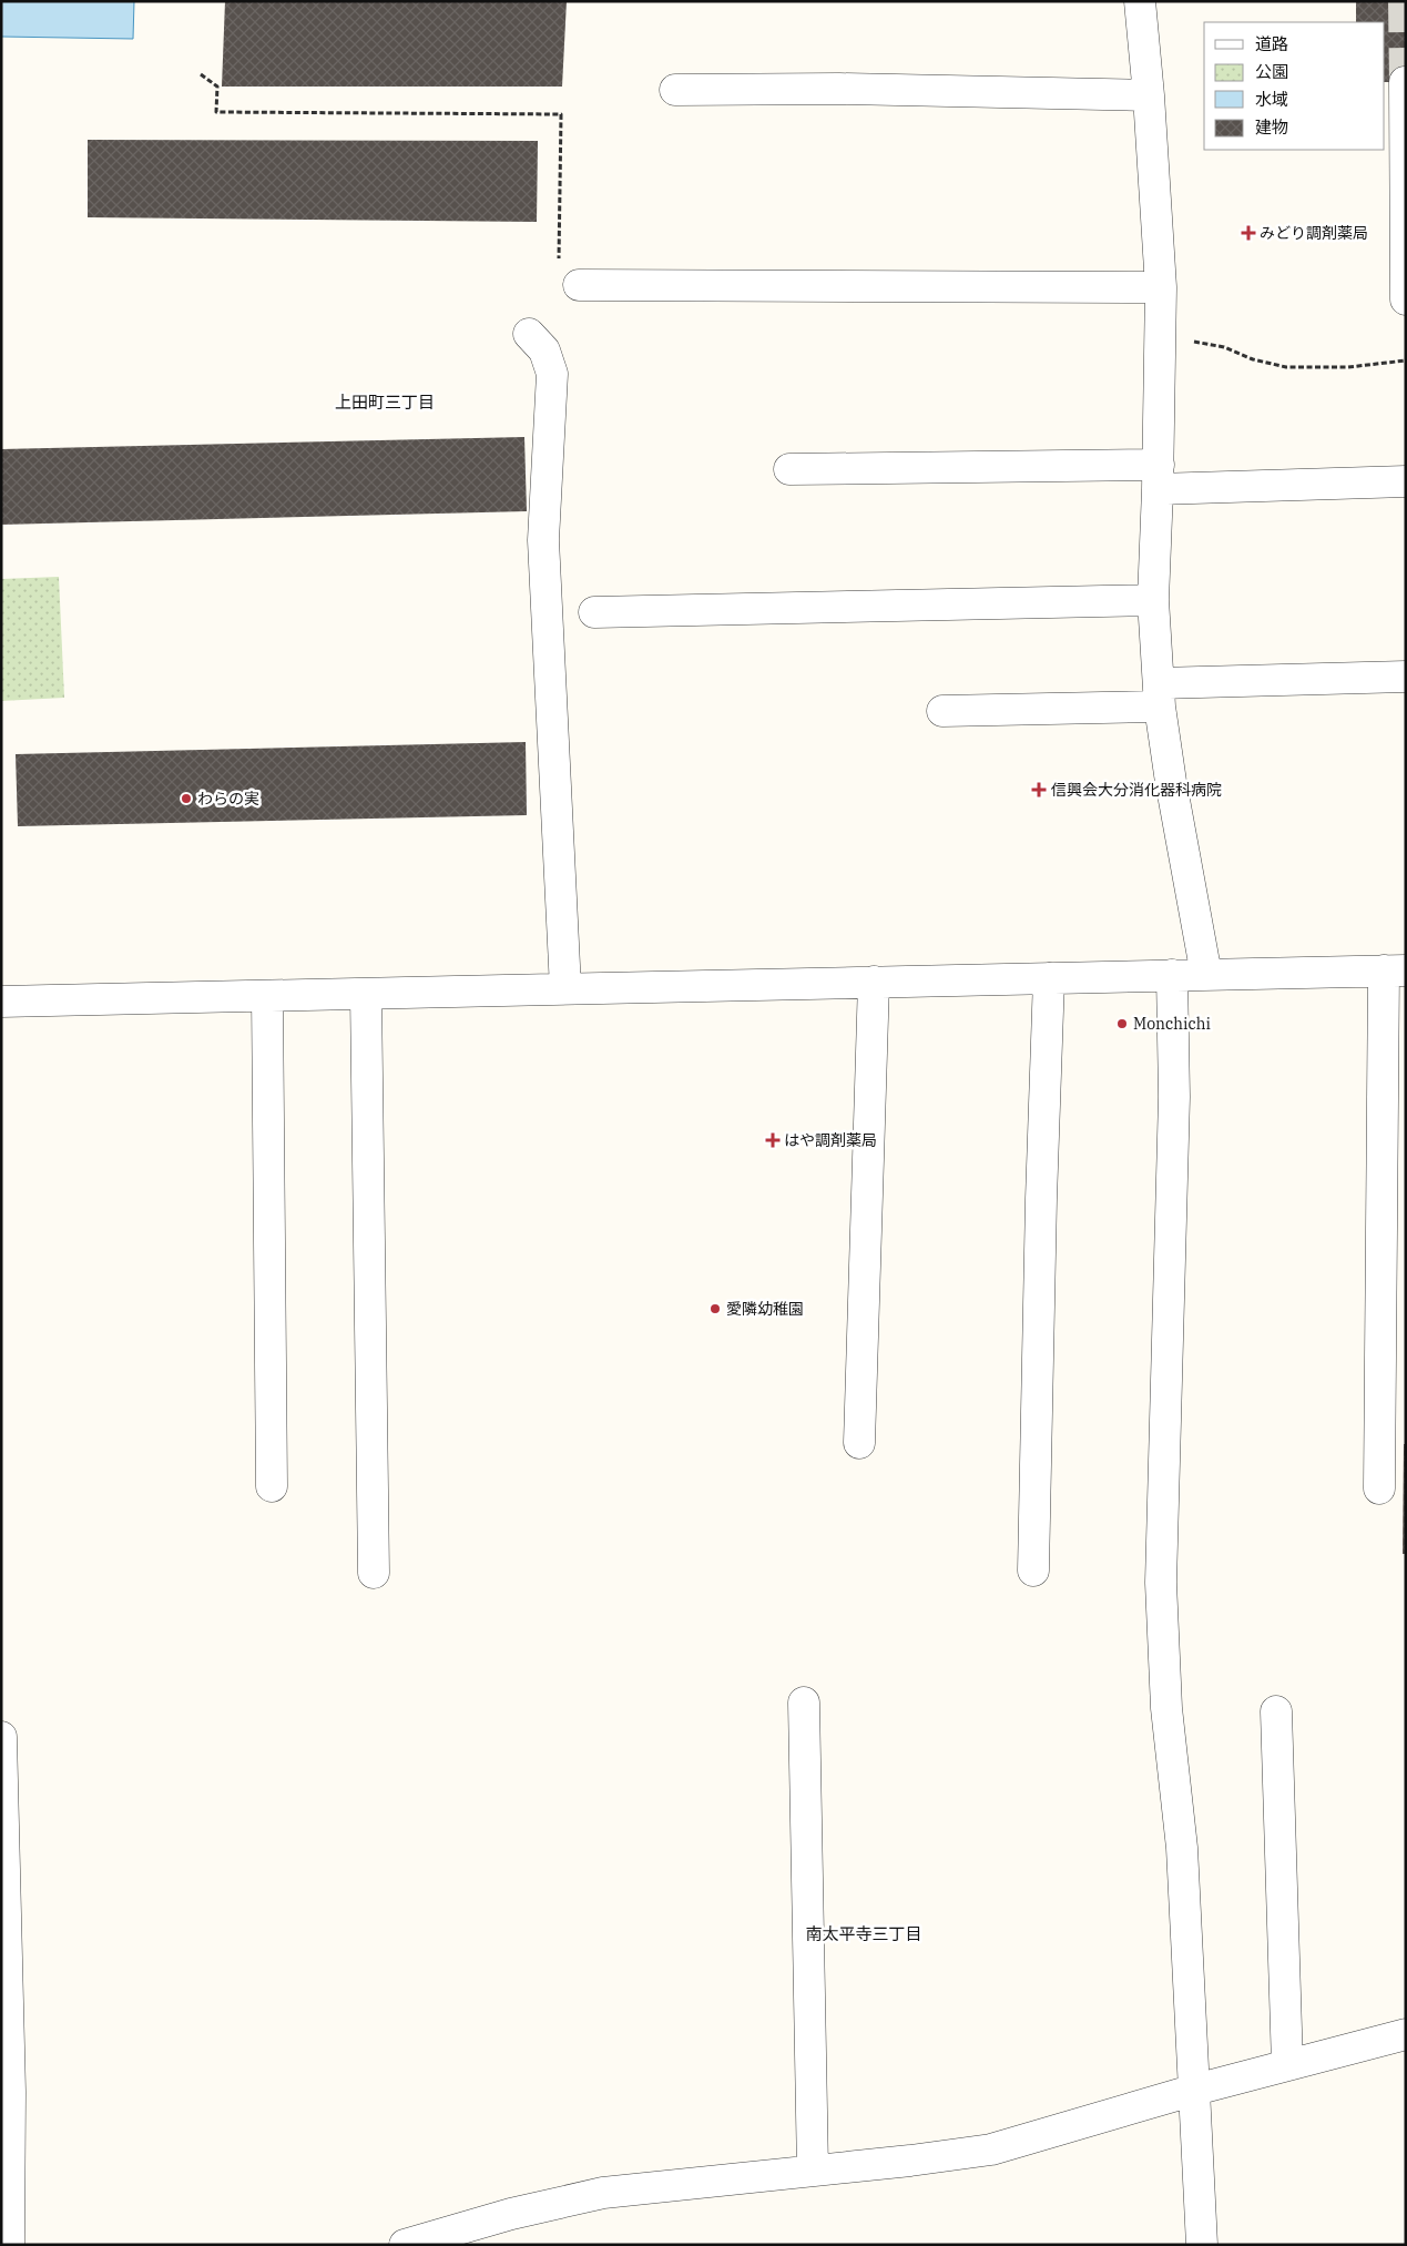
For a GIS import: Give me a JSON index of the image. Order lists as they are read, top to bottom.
{
  "districts": ["上田町三丁目", "南太平寺三丁目"],
  "places": {
    "health": ["みどり調剤薬局", "信興会大分消化器科病院", "はや調剤薬局"],
    "other": ["わらの実", "Monchichi", "愛隣幼稚園"]
  },
  "legend": [
    "道路",
    "公園",
    "水域",
    "建物"
  ]
}
